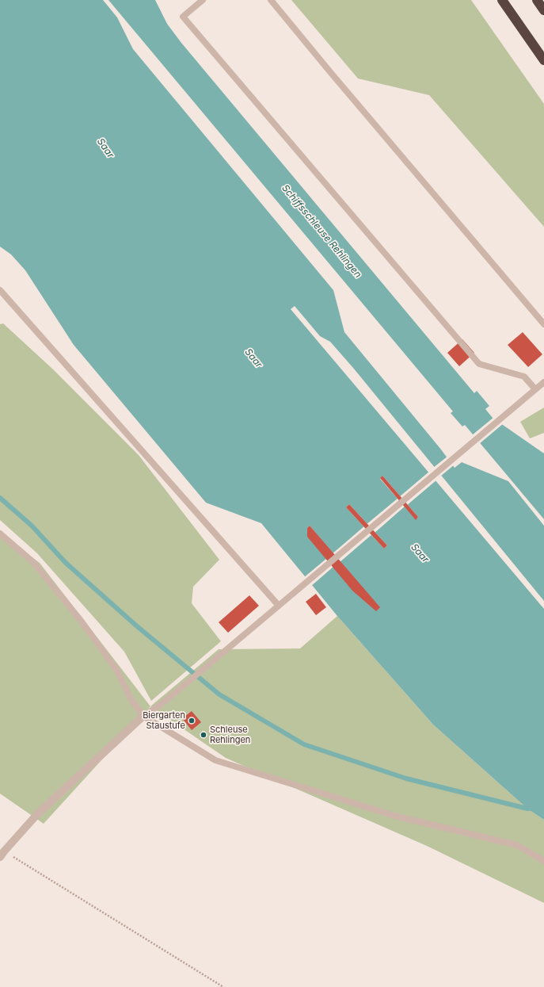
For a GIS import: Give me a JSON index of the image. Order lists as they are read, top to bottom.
{
  "water": ["Saar", "Schiffsschleuse Rehlingen"],
  "places": ["Biergarten Staustufe", "Schleuse Rehlingen"]
}
